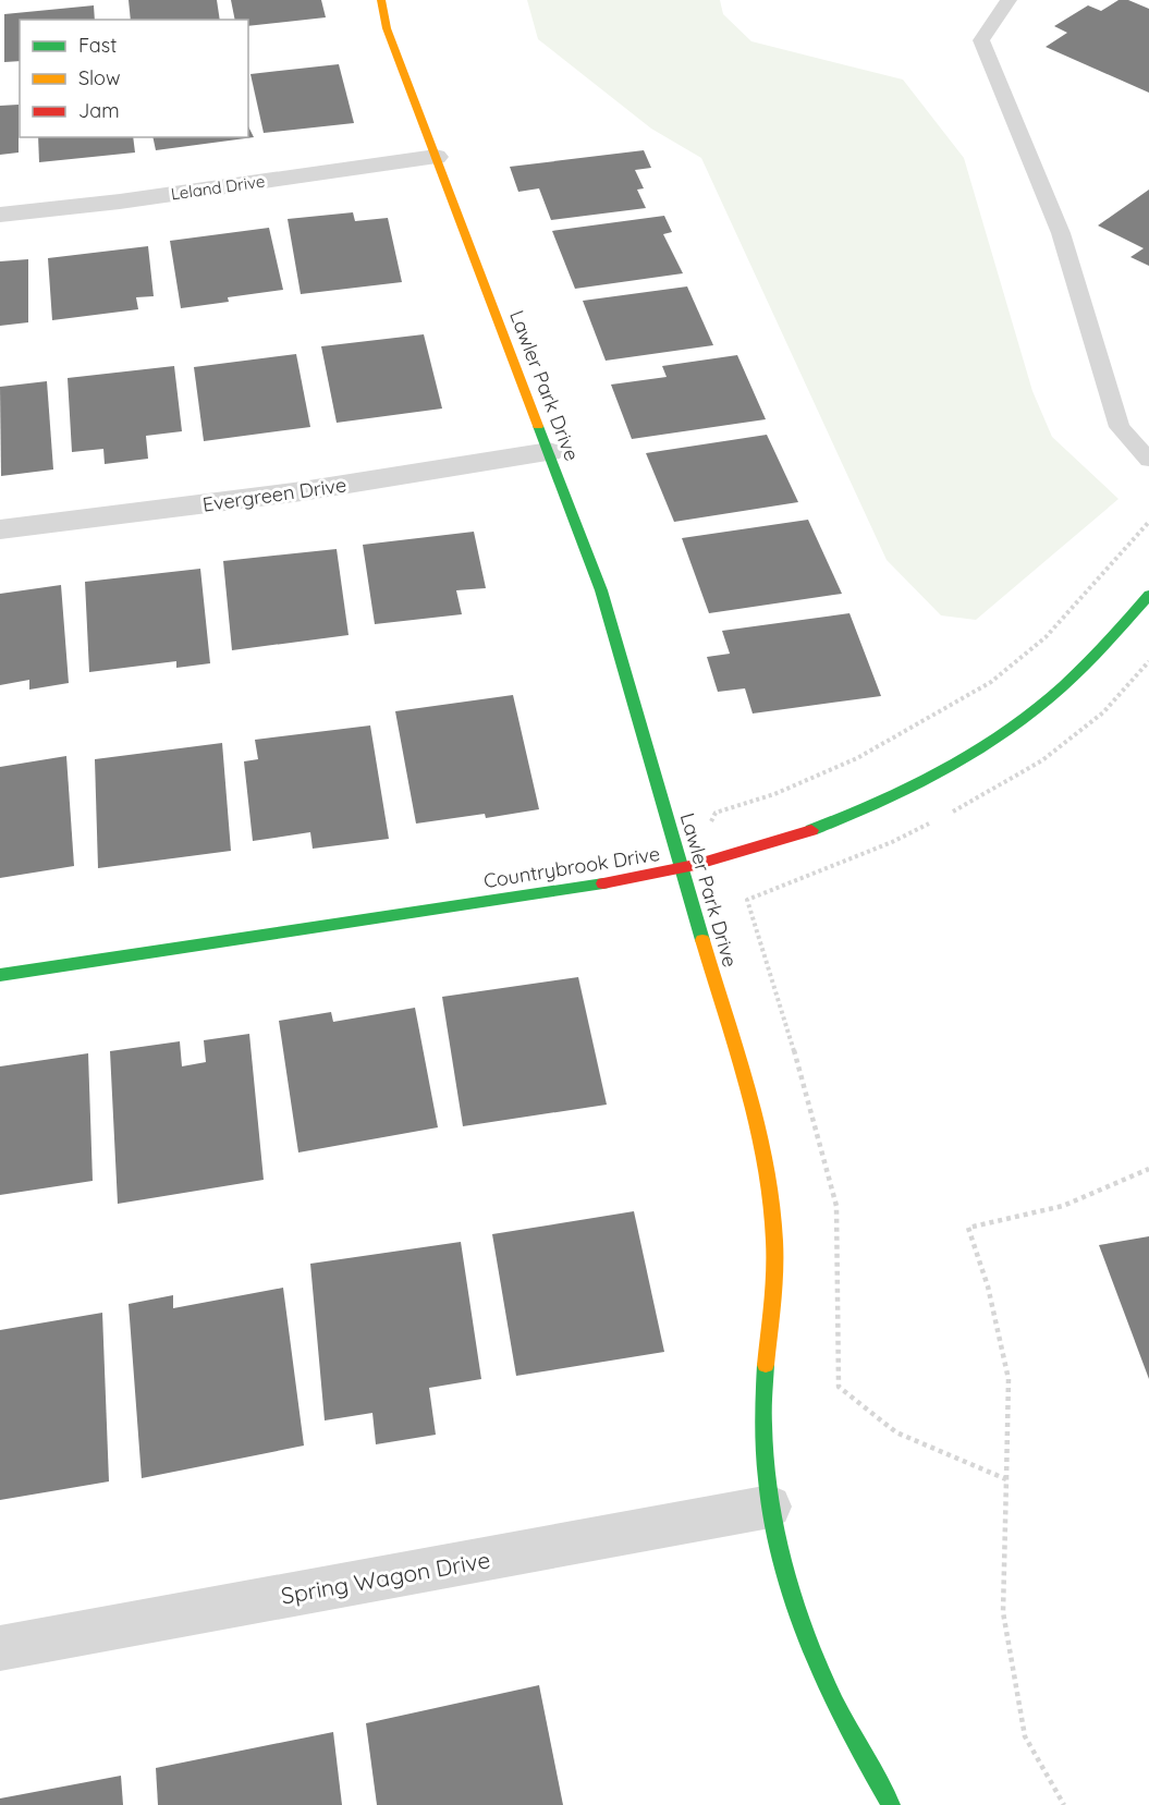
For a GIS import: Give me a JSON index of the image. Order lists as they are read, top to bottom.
{
  "streets": {
    "street": [
      "Leland Drive",
      "Lawler Park Drive",
      "Evergreen Drive",
      "Countrybrook Drive",
      "Spring Wagon Drive"
    ]
  },
  "crossings": [
    ["Leland Drive", "Lawler Park Drive"],
    ["Lawler Park Drive", "Evergreen Drive"],
    ["Lawler Park Drive", "Countrybrook Drive"],
    ["Lawler Park Drive", "Spring Wagon Drive"]
  ],
  "legend": ["Fast", "Slow", "Jam"]
}
